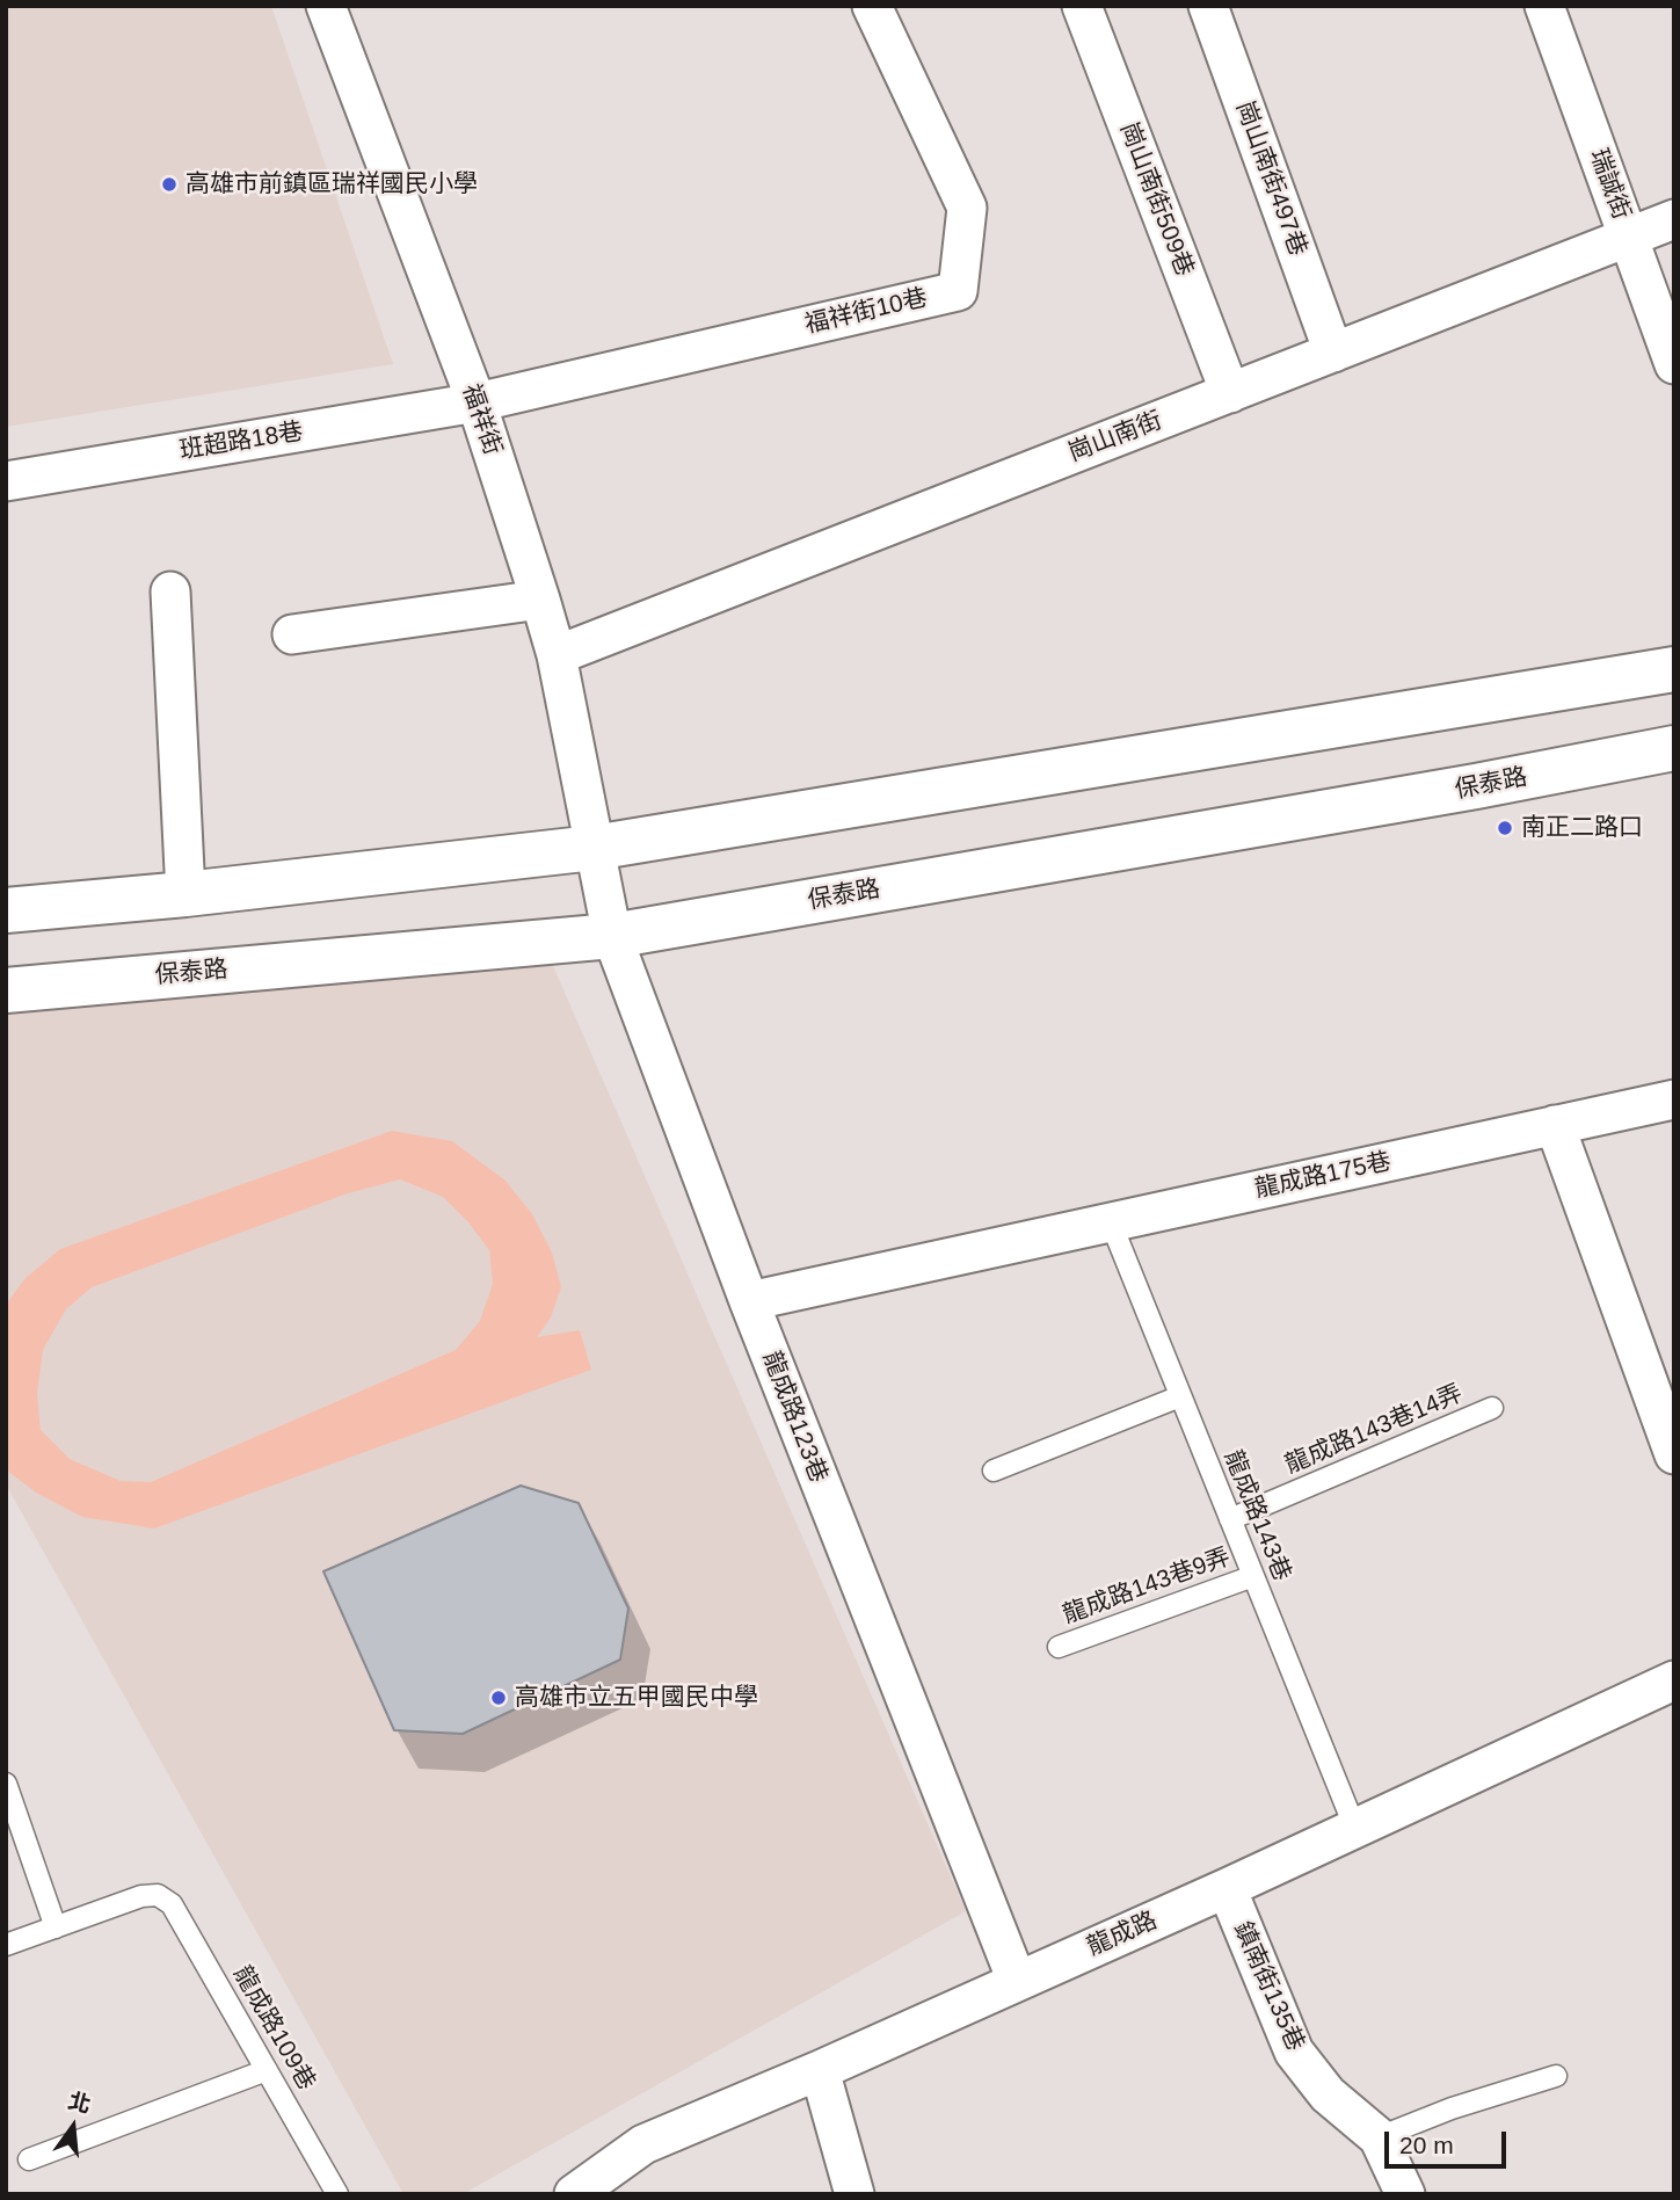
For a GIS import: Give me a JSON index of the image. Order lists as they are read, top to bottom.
{
  "streets": {
    "street": [
      "崗山南街497巷",
      "瑞誠街",
      "崗山南街509巷",
      "福祥街10巷",
      "福祥街",
      "崗山南街",
      "班超路18巷",
      "保泰路",
      "龍成路175巷",
      "龍成路123巷",
      "龍成路",
      "鎮南街135巷"
    ],
    "lane": [
      "龍成路143巷14弄",
      "龍成路143巷",
      "龍成路143巷9弄",
      "龍成路109巷"
    ]
  },
  "crossings": [
    ["崗山南街497巷", "崗山南街"],
    ["瑞誠街", "崗山南街"],
    ["崗山南街509巷", "崗山南街"],
    ["福祥街10巷", "福祥街"],
    ["福祥街10巷", "班超路18巷"],
    ["福祥街", "崗山南街"],
    ["福祥街", "班超路18巷"],
    ["福祥街", "龍成路123巷"],
    ["保泰路", "龍成路123巷"],
    ["龍成路175巷", "龍成路123巷"],
    ["龍成路175巷", "龍成路143巷"],
    ["龍成路123巷", "龍成路"],
    ["龍成路143巷14弄", "龍成路143巷"],
    ["龍成路143巷", "龍成路143巷9弄"],
    ["龍成路143巷", "龍成路"],
    ["龍成路", "鎮南街135巷"]
  ],
  "places": ["高雄市前鎮區瑞祥國民小學", "南正二路口", "高雄市立五甲國民中學"],
  "scale_bar": "20 m",
  "north": "top"
}
